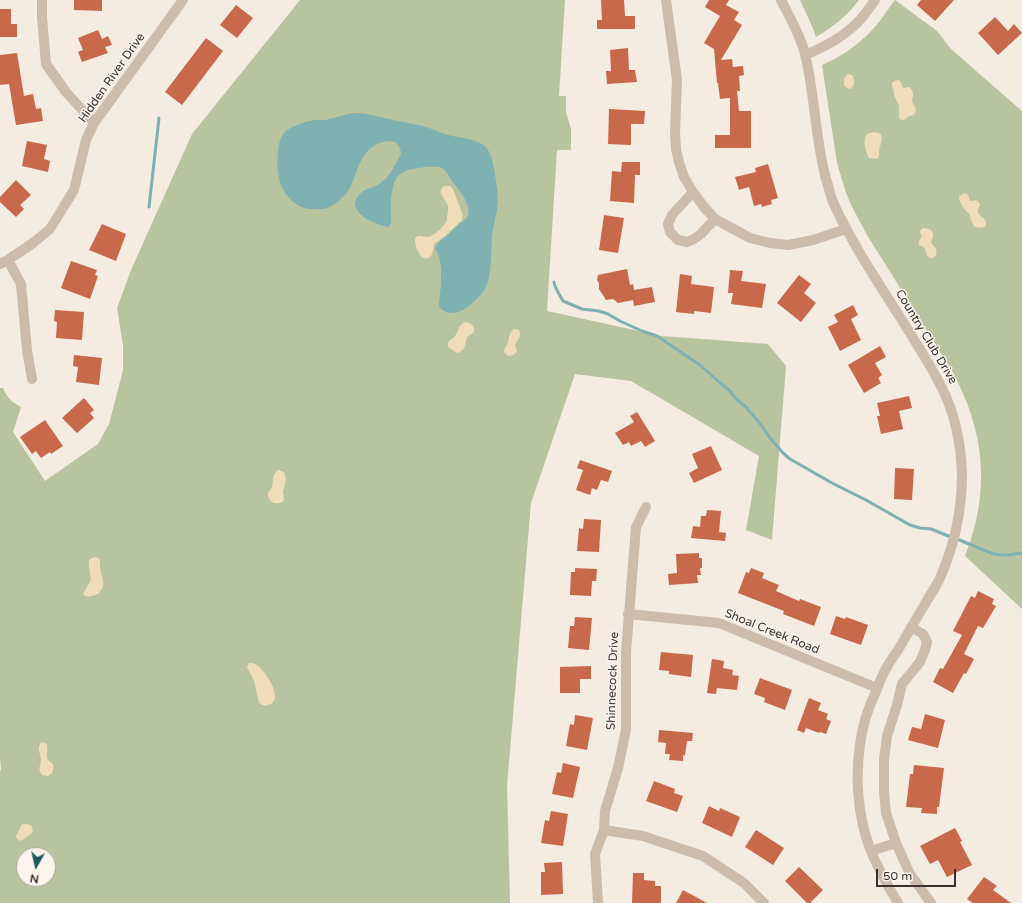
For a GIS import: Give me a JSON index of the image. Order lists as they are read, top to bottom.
{
  "streets": {
    "street": [
      "Hidden River Drive",
      "Country Club Drive",
      "Shoal Creek Road",
      "Shinnecock Drive"
    ]
  },
  "crossings": [
    ["Country Club Drive", "Shoal Creek Road"],
    ["Shoal Creek Road", "Shinnecock Drive"]
  ],
  "scale_bar": "50 m",
  "north": "bottom"
}
